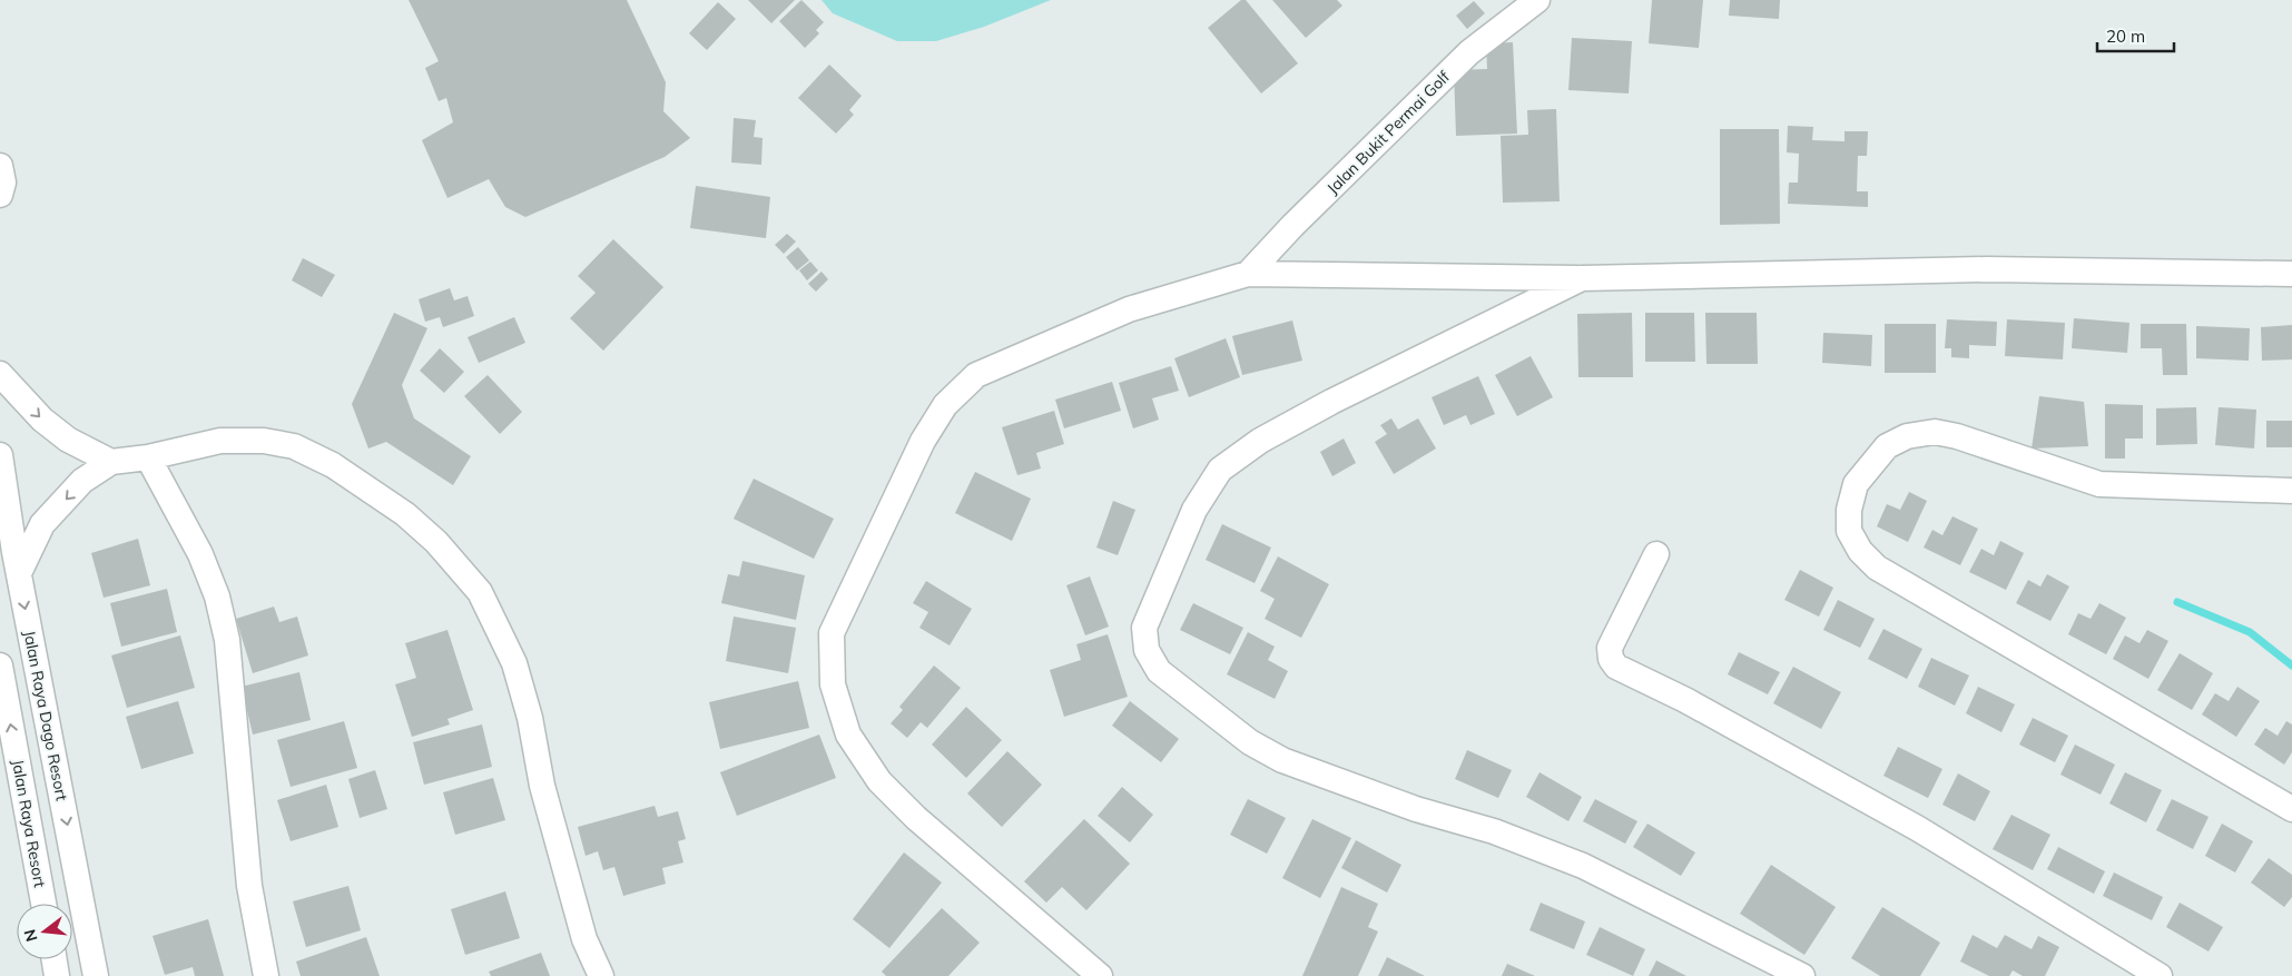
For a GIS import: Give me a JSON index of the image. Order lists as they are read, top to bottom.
{
  "streets": {
    "street": ["Jalan Bukit Permai Golf", "Jalan Raya Dago Resort", "Jalan Raya Resort"]
  },
  "scale_bar": "20 m",
  "north": "left"
}
